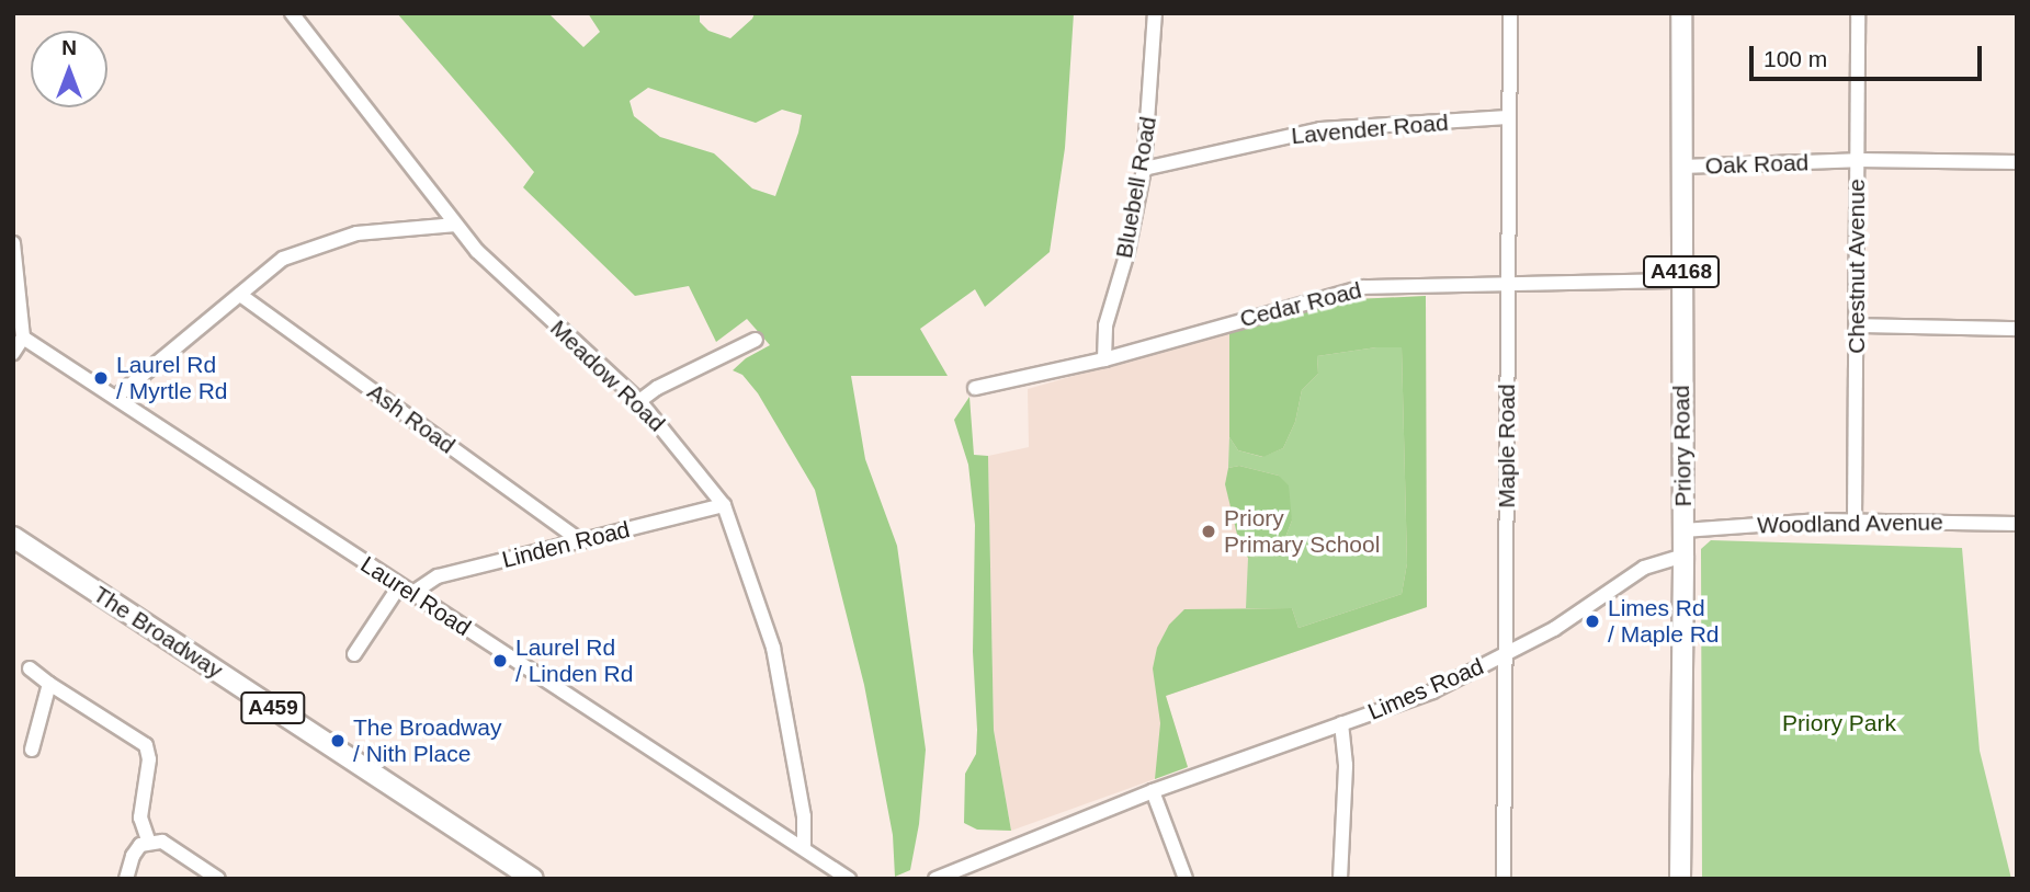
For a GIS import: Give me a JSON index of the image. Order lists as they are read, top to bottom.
{
  "streets": {
    "main road": [
      "A4168",
      "Priory Road",
      "The Broadway",
      "A459"
    ],
    "street": [
      "Lavender Road",
      "Oak Road",
      "Bluebell Road",
      "Chestnut Avenue",
      "Cedar Road",
      "Meadow Road",
      "Ash Road",
      "Maple Road",
      "Woodland Avenue",
      "Linden Road",
      "Laurel Road",
      "Limes Road"
    ]
  },
  "crossings": [
    ["Lavender Road", "Bluebell Road"],
    ["Lavender Road", "Maple Road"],
    ["Oak Road", "Chestnut Avenue"],
    ["Oak Road", "Priory Road"],
    ["Bluebell Road", "Cedar Road"],
    ["Chestnut Avenue", "Woodland Avenue"],
    ["Cedar Road", "Maple Road"],
    ["Cedar Road", "Priory Road"],
    ["Meadow Road", "Linden Road"],
    ["Meadow Road", "Laurel Road"],
    ["Ash Road", "Linden Road"],
    ["Maple Road", "Limes Road"],
    ["Priory Road", "Woodland Avenue"],
    ["Priory Road", "Limes Road"],
    ["Linden Road", "Laurel Road"]
  ],
  "parks": ["Priory Park"],
  "places": [
    "Laurel Rd / Myrtle Rd",
    "Priory Primary School",
    "Limes Rd / Maple Rd",
    "Laurel Rd / Linden Rd",
    "The Broadway / Nith Place"
  ],
  "scale_bar": "100 m",
  "north": "top"
}
